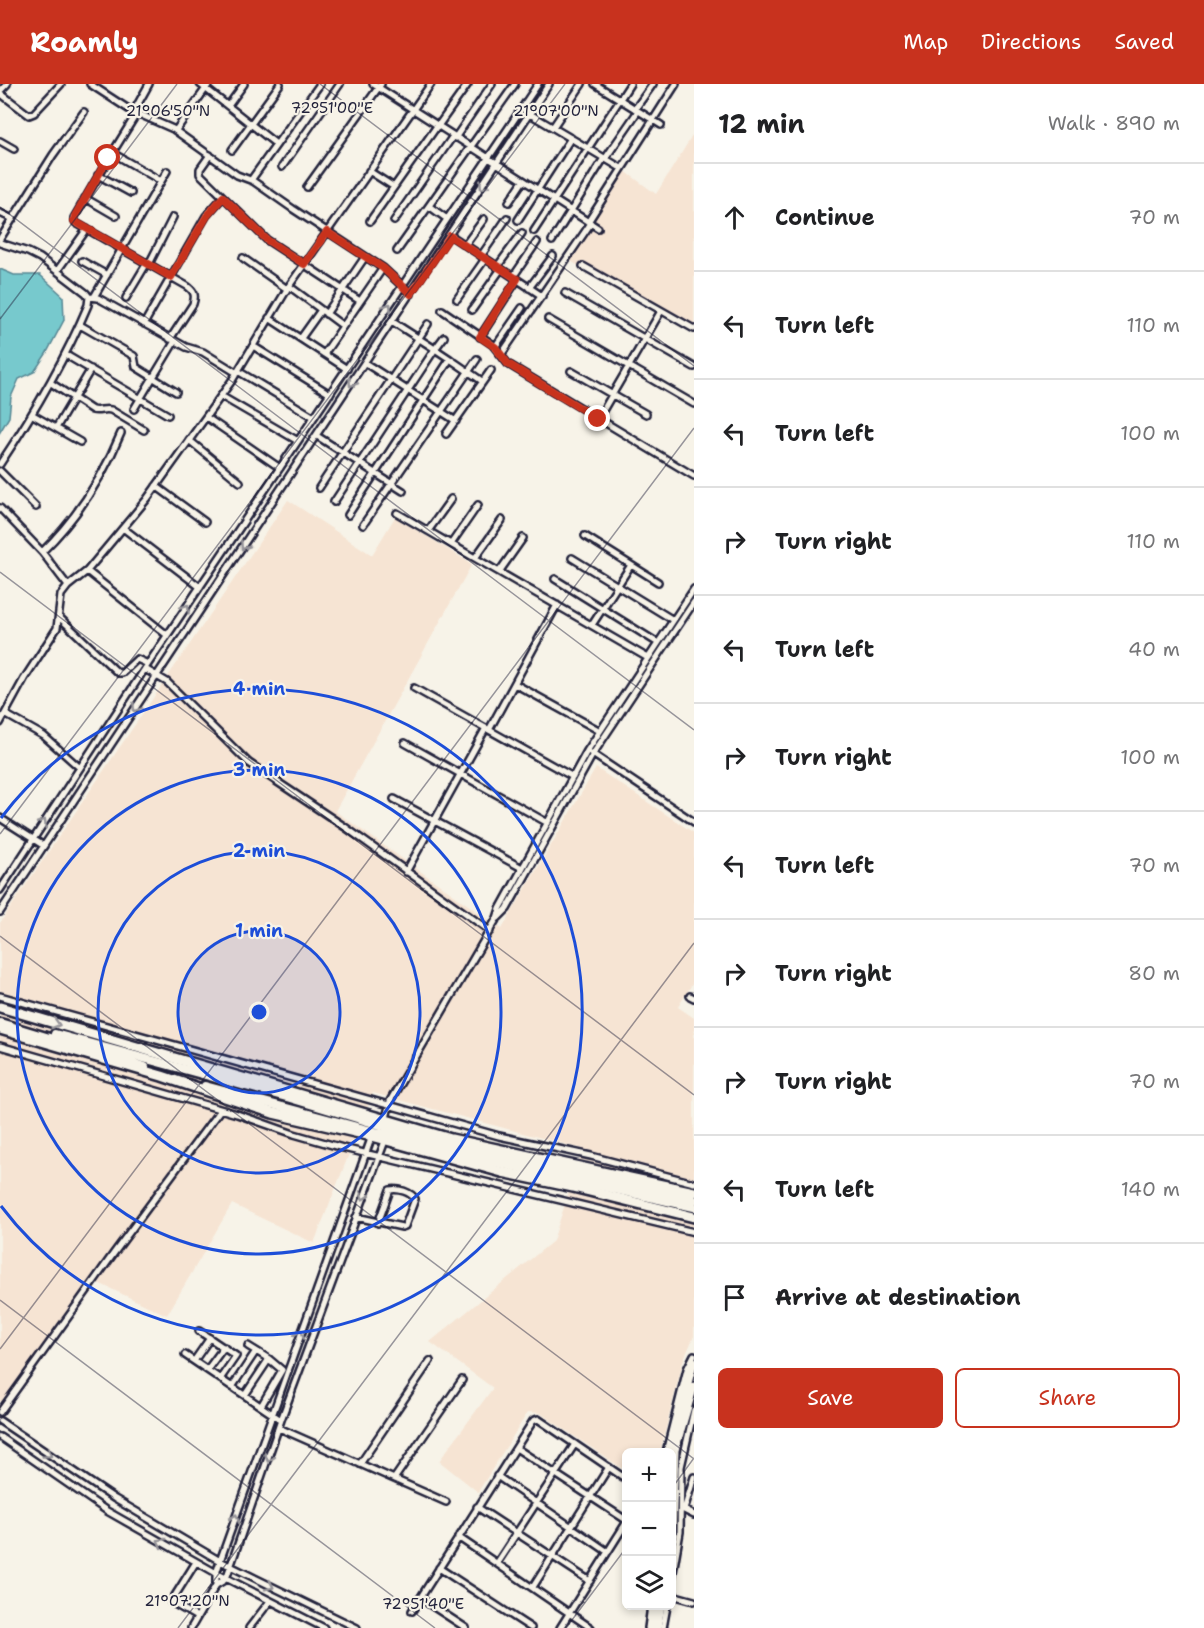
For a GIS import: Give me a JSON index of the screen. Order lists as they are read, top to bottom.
{
  "page": {
    "header": "Roamly",
    "nav": ["Map", "Directions", "Saved"],
    "heading": ["12 min", "Walk · 890 m"],
    "list": [
      ["Continue", "70 m"],
      ["Turn left", "110 m"],
      ["Turn left", "100 m"],
      ["Turn right", "110 m"],
      ["Turn left", "40 m"],
      ["Turn right", "100 m"],
      ["Turn left", "70 m"],
      ["Turn right", "80 m"],
      ["Turn right", "70 m"],
      ["Turn left", "140 m"],
      "Arrive at destination"
    ],
    "buttons": ["Save", "Share"],
    "map_buttons": ["+", "−"]
  },
  "coordinates": [
    "72°51'00\"E",
    "21°06'50\"N",
    "21°07'00\"N",
    "21°07'20\"N",
    "72°51'40\"E"
  ],
  "rings": [
    "4 min",
    "3 min",
    "2 min",
    "1 min"
  ]
}
